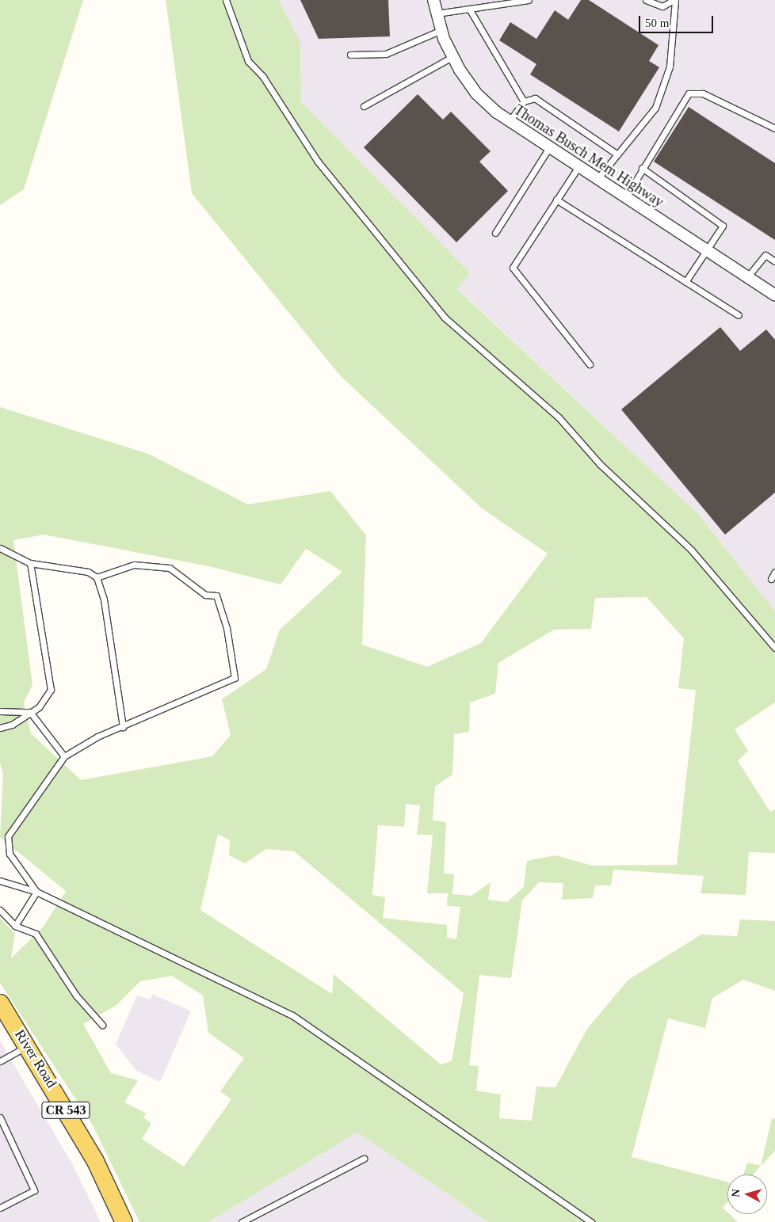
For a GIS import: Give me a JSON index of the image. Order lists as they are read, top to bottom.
{
  "streets": {
    "main road": ["River Road", "CR 543"],
    "street": ["Thomas Busch Mem Highway"]
  },
  "scale_bar": "50 m",
  "north": "left"
}
